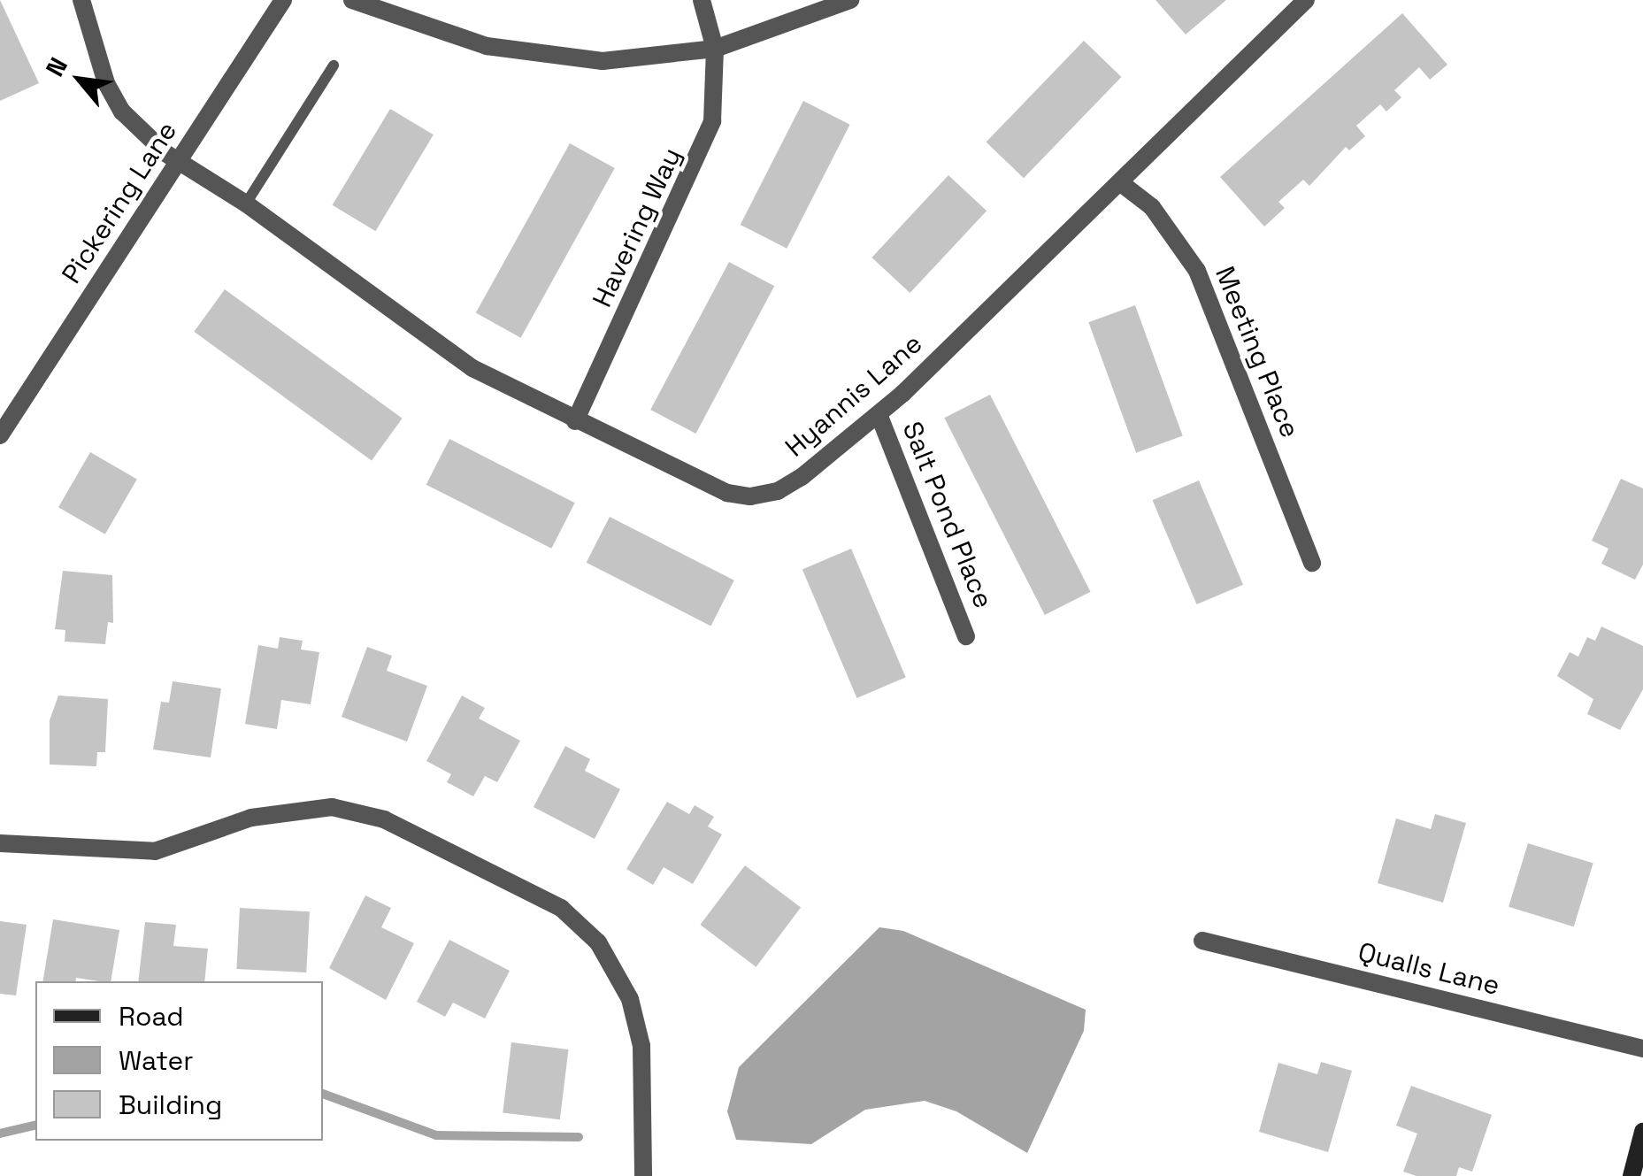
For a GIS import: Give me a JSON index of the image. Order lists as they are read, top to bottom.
{
  "streets": {
    "street": [
      "Pickering Lane",
      "Havering Way",
      "Meeting Place",
      "Hyannis Lane",
      "Salt Pond Place",
      "Qualls Lane"
    ]
  },
  "crossings": [
    ["Pickering Lane", "Hyannis Lane"],
    ["Havering Way", "Hyannis Lane"],
    ["Meeting Place", "Hyannis Lane"],
    ["Hyannis Lane", "Salt Pond Place"]
  ],
  "legend": ["Road", "Water", "Building"],
  "north": "top left"
}
